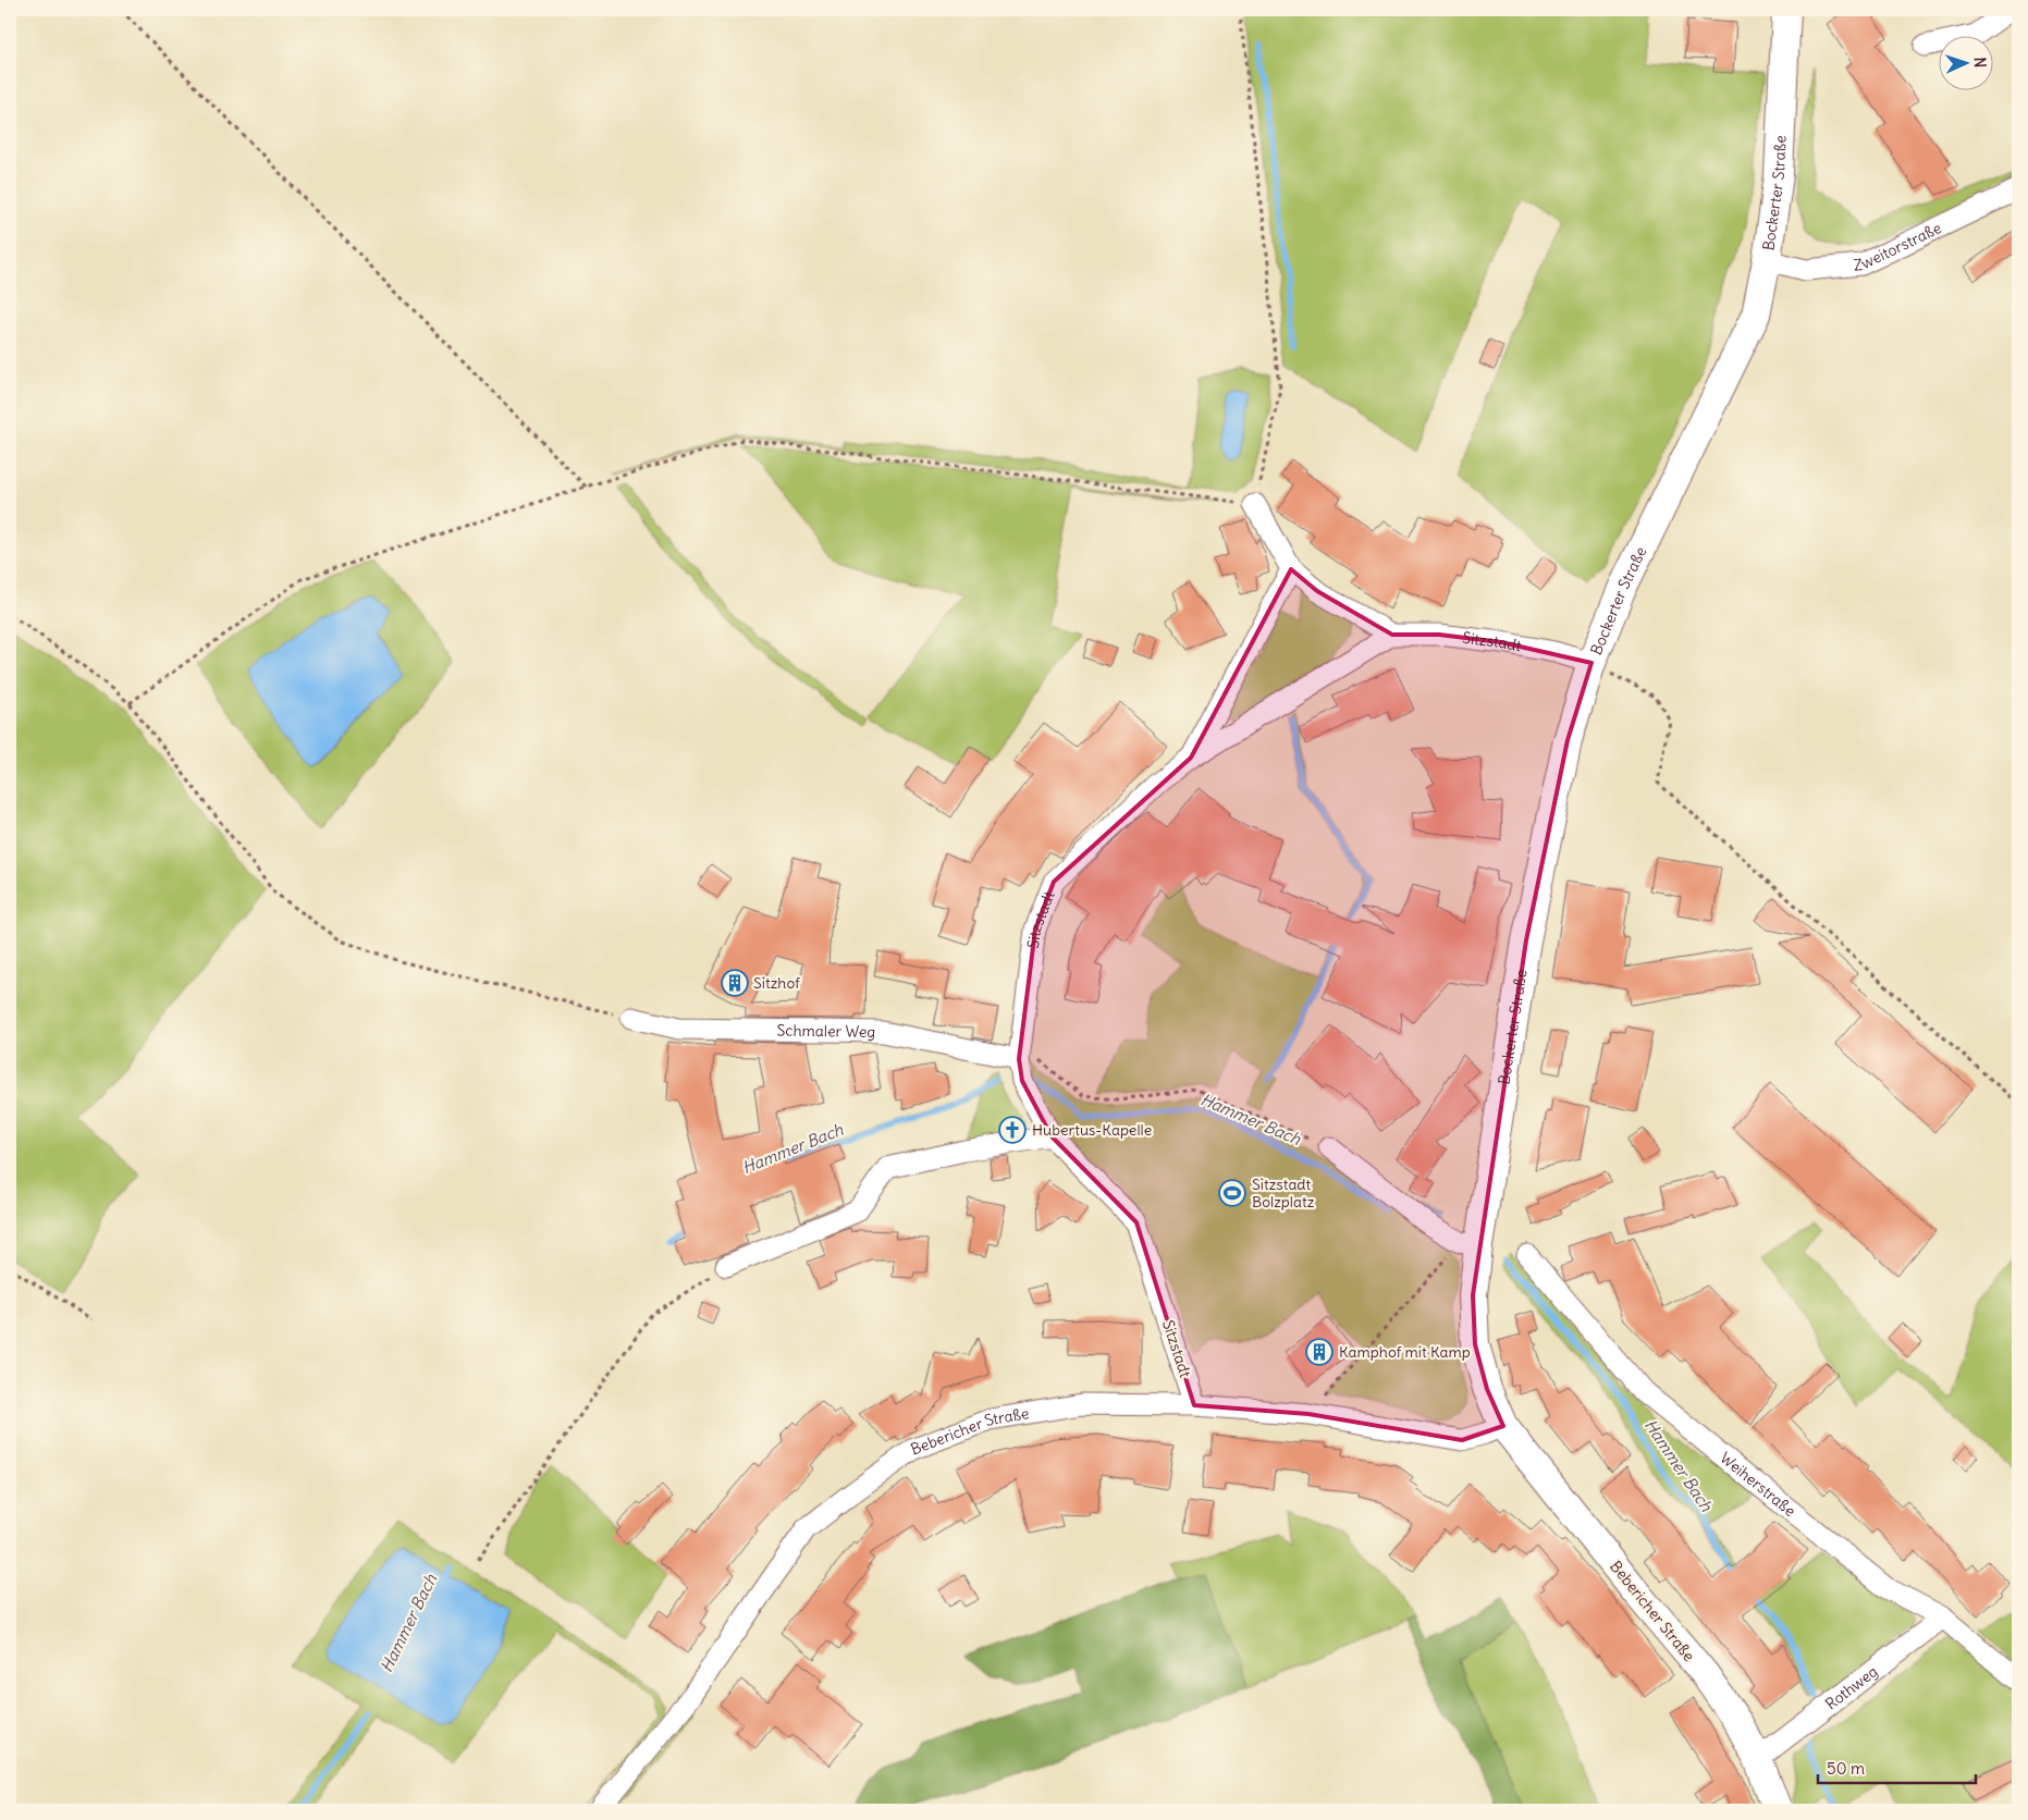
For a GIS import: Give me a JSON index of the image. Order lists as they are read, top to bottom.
{
  "streets": {
    "street": [
      "Bockerter Straße",
      "Zweitorstraße",
      "Sitzstadt",
      "Schmaler Weg",
      "Bebericher Straße",
      "Weiherstraße",
      "Rothweg"
    ]
  },
  "crossings": [
    ["Bockerter Straße", "Zweitorstraße"],
    ["Bockerter Straße", "Sitzstadt"],
    ["Bockerter Straße", "Bebericher Straße"],
    ["Sitzstadt", "Schmaler Weg"],
    ["Sitzstadt", "Bebericher Straße"],
    ["Bebericher Straße", "Rothweg"],
    ["Weiherstraße", "Rothweg"]
  ],
  "water": ["Hammer Bach"],
  "places": {
    "building": ["Sitzhof", "Kamphof mit Kamp"],
    "church": ["Hubertus-Kapelle"],
    "sports": ["Sitzstadt Bolzplatz"]
  },
  "scale_bar": "50 m",
  "north": "right"
}
